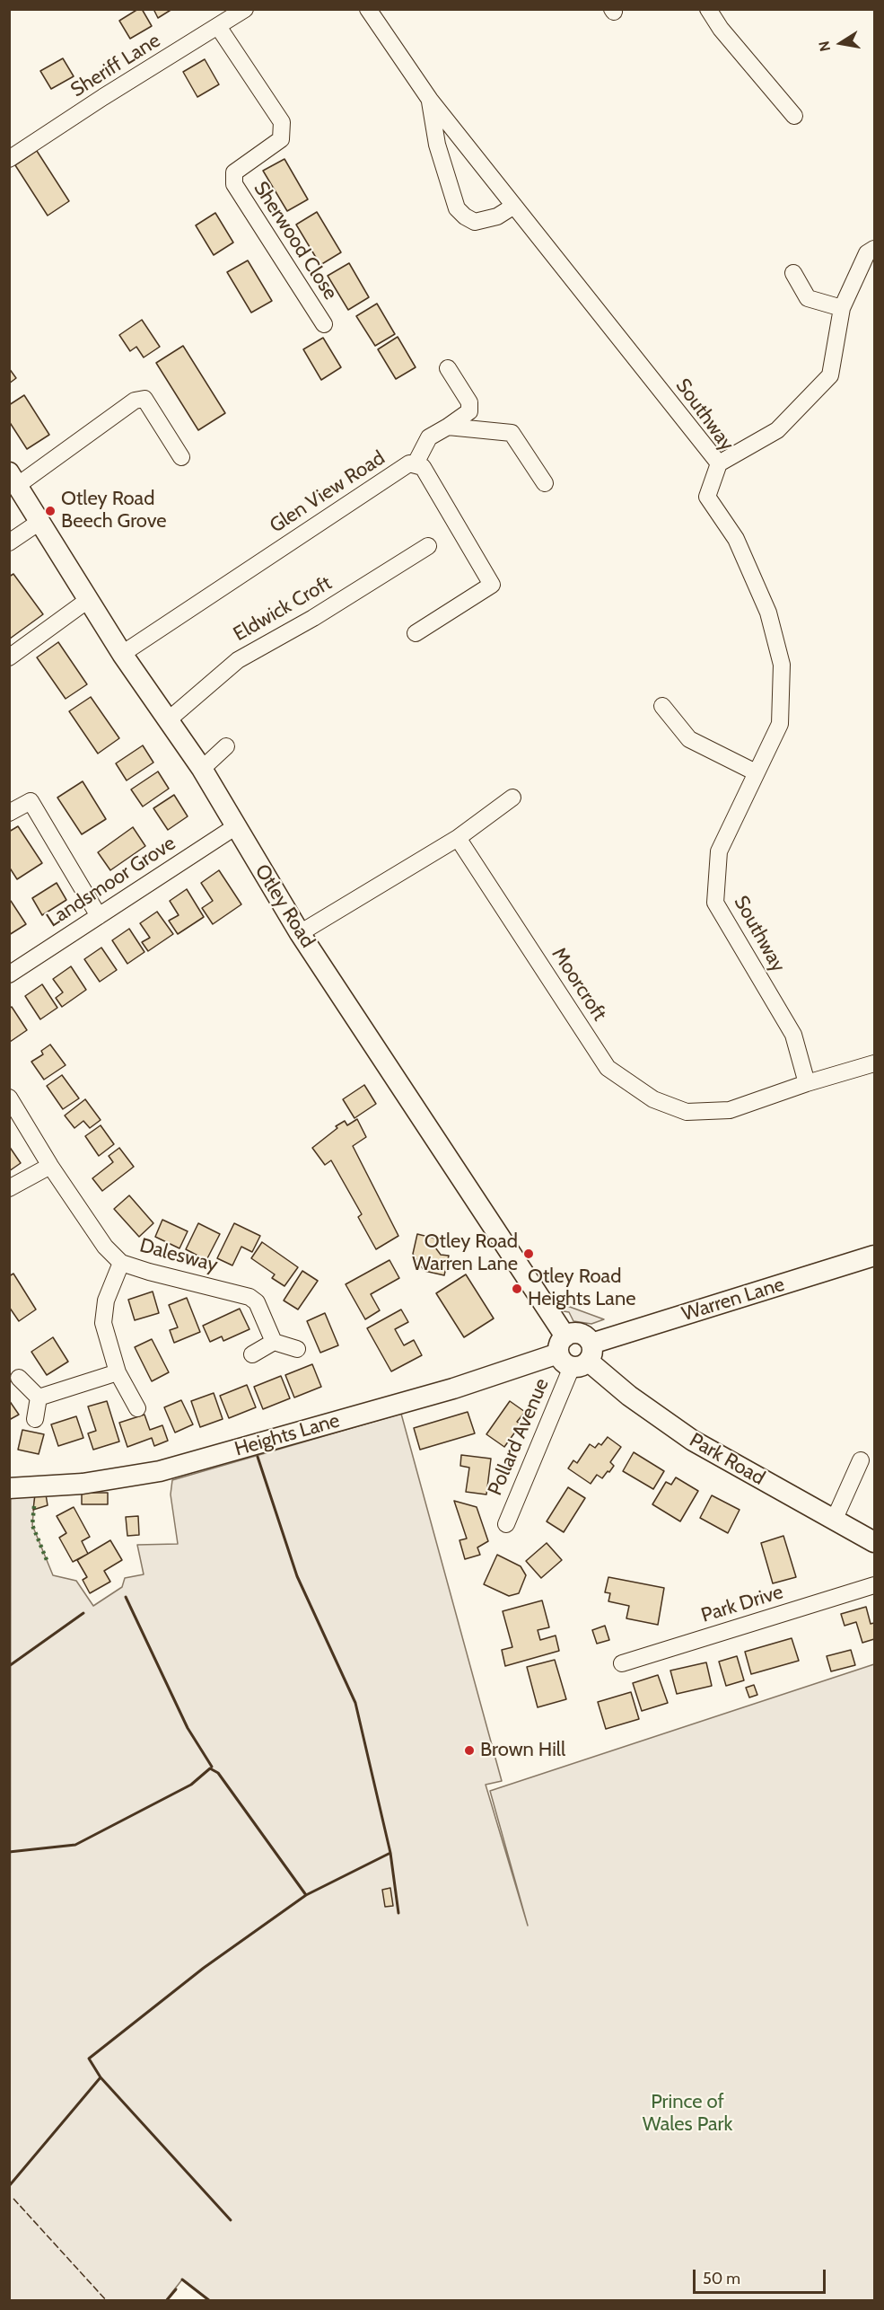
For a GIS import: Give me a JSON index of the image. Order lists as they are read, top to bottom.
{
  "streets": {
    "street": [
      "Sheriff Lane",
      "Sherwood Close",
      "Southway",
      "Glen View Road",
      "Eldwick Croft",
      "Landsmoor Grove",
      "Otley Road",
      "Moorcroft",
      "Dalesway",
      "Warren Lane",
      "Heights Lane",
      "Pollard Avenue",
      "Park Road",
      "Park Drive"
    ]
  },
  "crossings": [
    ["Sheriff Lane", "Sherwood Close"],
    ["Southway", "Moorcroft"],
    ["Glen View Road", "Otley Road"],
    ["Eldwick Croft", "Otley Road"],
    ["Landsmoor Grove", "Otley Road"],
    ["Otley Road", "Warren Lane"],
    ["Otley Road", "Heights Lane"],
    ["Otley Road", "Pollard Avenue"],
    ["Otley Road", "Park Road"],
    ["Warren Lane", "Heights Lane"],
    ["Warren Lane", "Pollard Avenue"],
    ["Warren Lane", "Park Road"],
    ["Heights Lane", "Pollard Avenue"],
    ["Heights Lane", "Park Road"],
    ["Pollard Avenue", "Park Road"]
  ],
  "parks": ["Prince of Wales Park"],
  "places": [
    "Otley Road Beech Grove",
    "Otley Road Warren Lane",
    "Otley Road Heights Lane",
    "Brown Hill"
  ],
  "scale_bar": "50 m",
  "north": "left"
}
